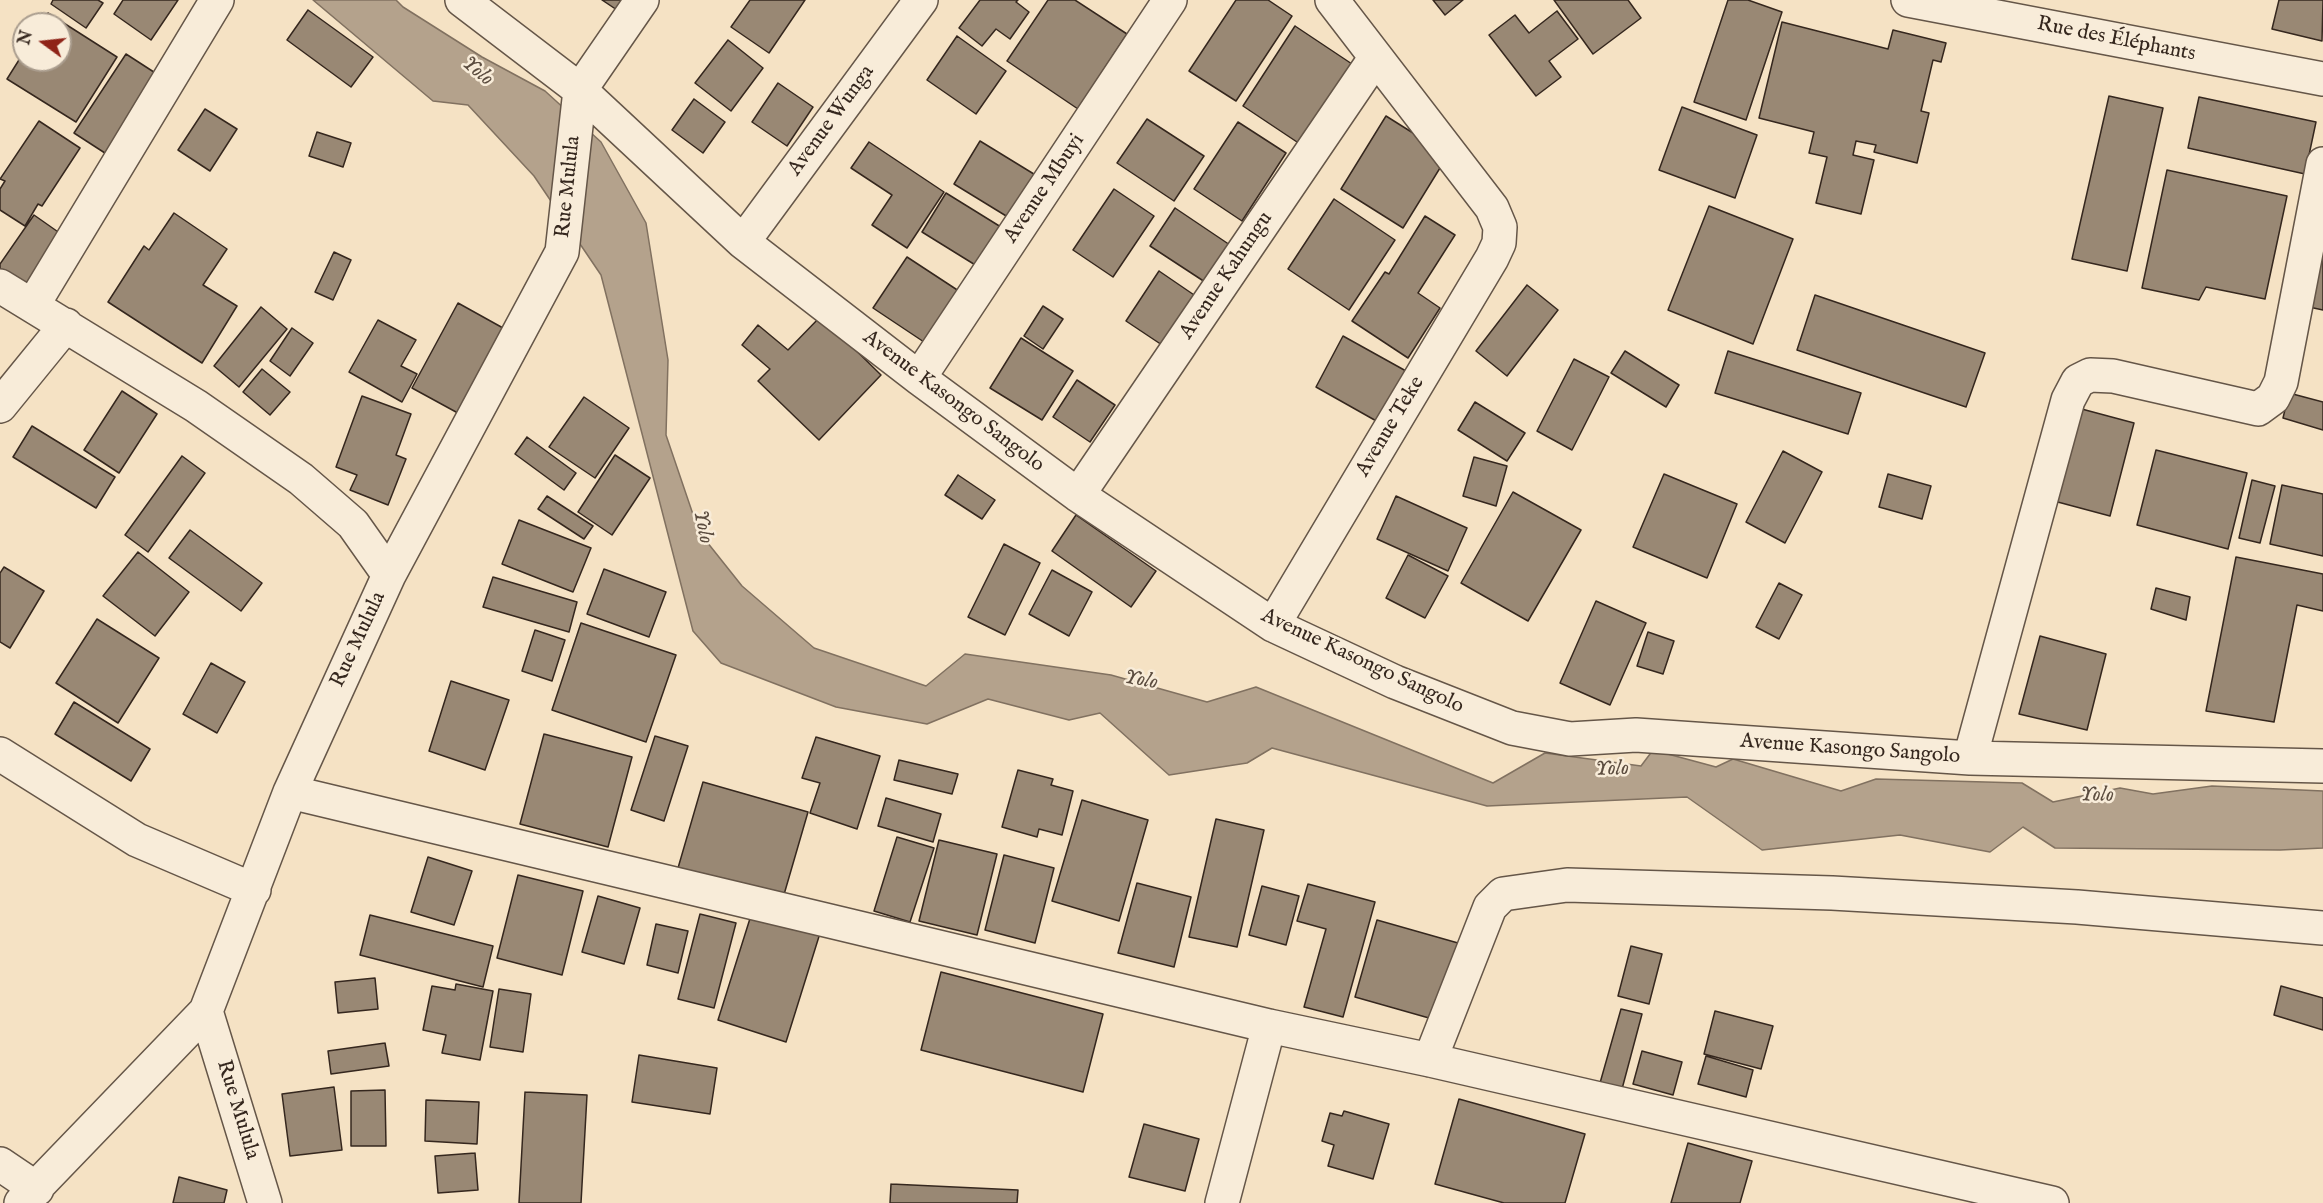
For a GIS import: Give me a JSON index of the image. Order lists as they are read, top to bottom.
{
  "streets": {
    "street": [
      "Rue des Éléphants",
      "Avenue Wunga",
      "Rue Mulula",
      "Avenue Mbuyi",
      "Avenue Kahungu",
      "Avenue Kasongo Sangolo",
      "Avenue Teke"
    ]
  },
  "crossings": [
    ["Avenue Wunga", "Avenue Kasongo Sangolo"],
    ["Rue Mulula", "Avenue Kasongo Sangolo"],
    ["Avenue Mbuyi", "Avenue Kasongo Sangolo"],
    ["Avenue Kahungu", "Avenue Kasongo Sangolo"],
    ["Avenue Kahungu", "Avenue Teke"],
    ["Avenue Kasongo Sangolo", "Avenue Teke"]
  ],
  "water": ["Yolo"],
  "north": "left"
}
